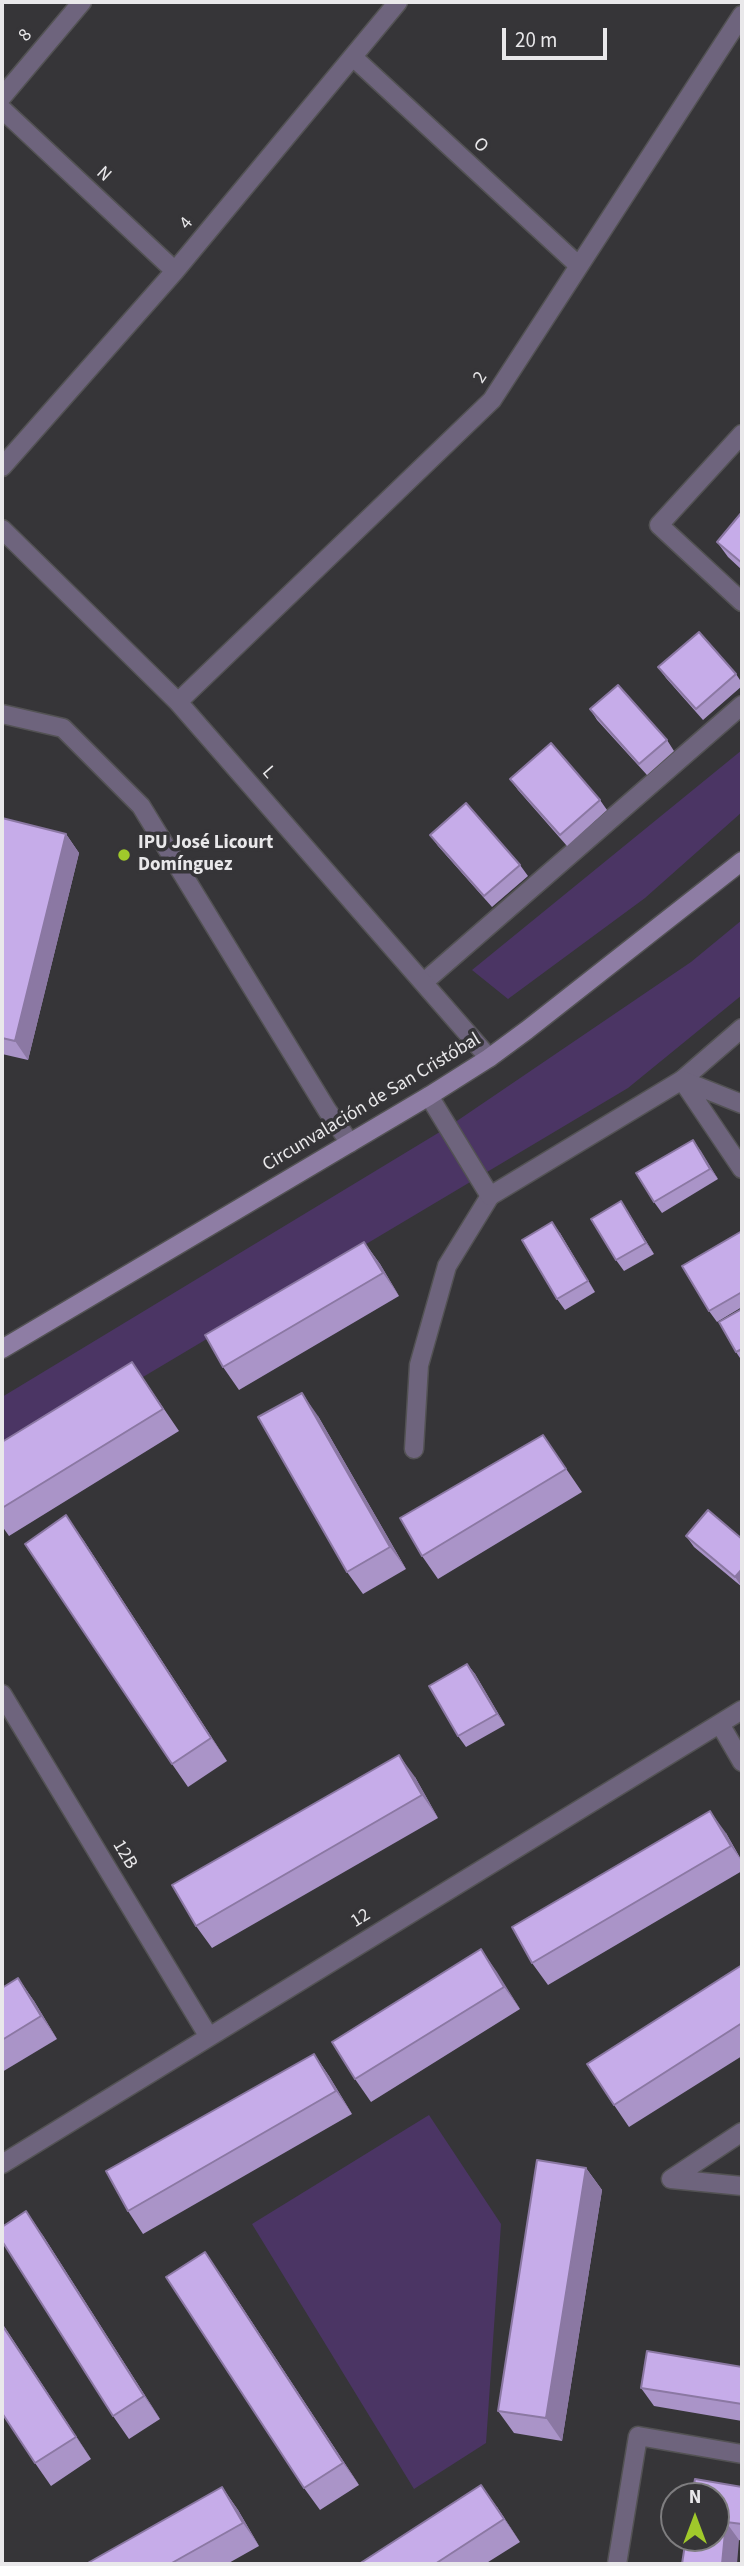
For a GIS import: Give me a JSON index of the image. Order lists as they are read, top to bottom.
{
  "streets": {
    "main road": ["Circunvalación de San Cristóbal"],
    "street": [
      "8",
      "O",
      "N",
      "4",
      "2",
      "L",
      "12B",
      "12"
    ]
  },
  "crossings": [
    ["O", "4"],
    ["O", "2"],
    ["N", "4"],
    ["2", "L"],
    ["L", "Circunvalación de San Cristóbal"],
    ["12B", "12"]
  ],
  "places": ["IPU José Licourt Domínguez"],
  "scale_bar": "20 m",
  "north": "top"
}
